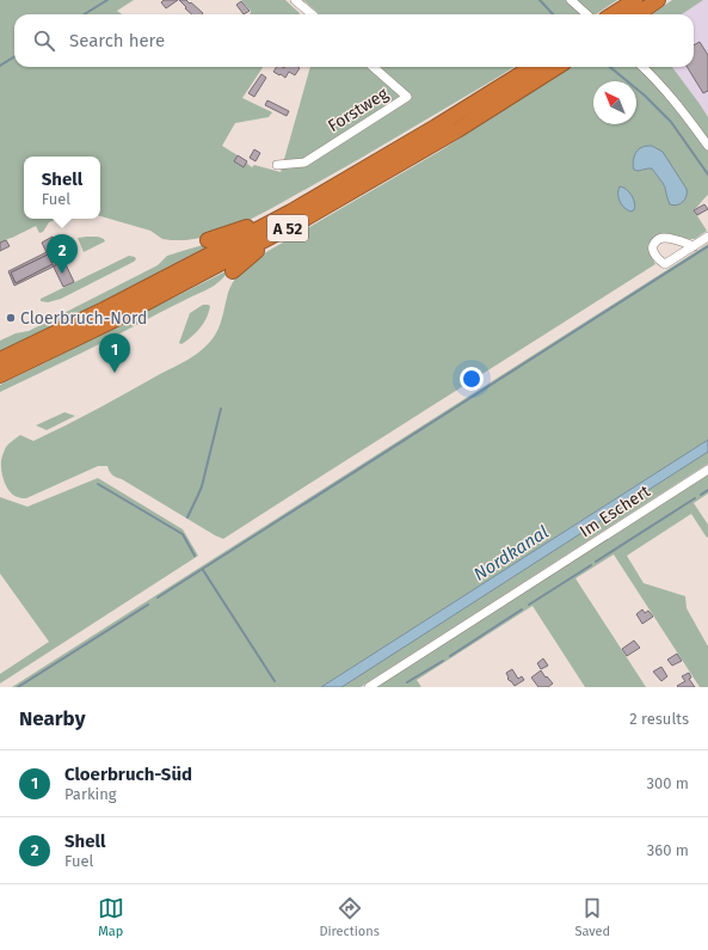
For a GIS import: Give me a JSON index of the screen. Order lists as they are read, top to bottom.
{
  "streets": {
    "highway": ["A 52"],
    "street": ["Forstweg", "Im Eschert"]
  },
  "water": ["Nordkanal"],
  "places": ["Cloerbruch-Nord"],
  "north": "top left",
  "page": {
    "search": "Search here",
    "popup": ["Shell", "Fuel"],
    "pins": ["2", "1"],
    "heading": ["Nearby", "2 results"],
    "list": [
      {
        "mark": "1",
        "name": "Cloerbruch-Süd",
        "note": "Parking",
        "value": "300 m"
      },
      {
        "mark": "2",
        "name": "Shell",
        "note": "Fuel",
        "value": "360 m"
      }
    ],
    "nav": ["Map", "Directions", "Saved"]
  }
}
